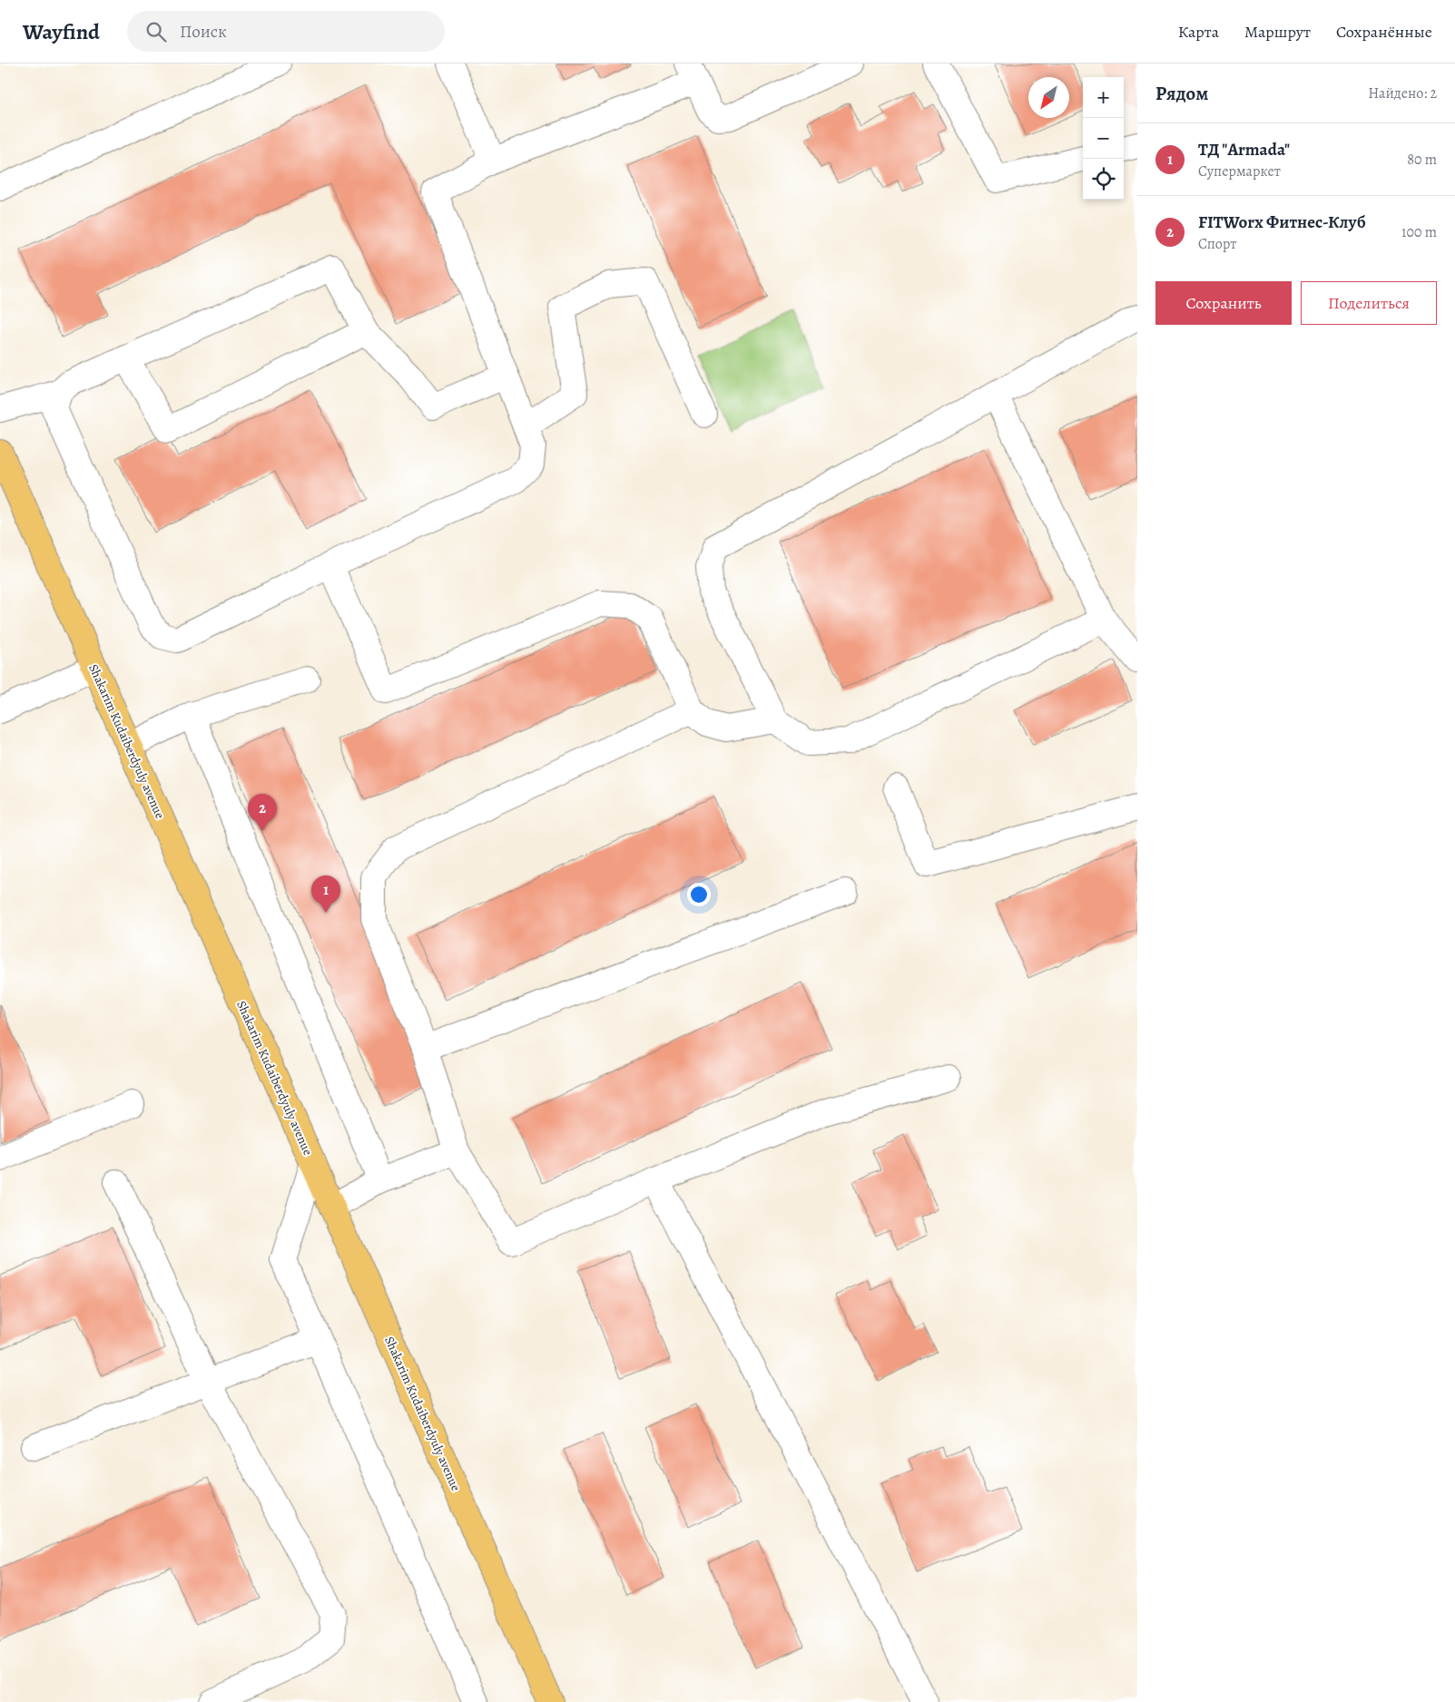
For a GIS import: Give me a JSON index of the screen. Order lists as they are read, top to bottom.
{
  "streets": {
    "main road": ["Shakarim Kudaiberdyuly avenue"]
  },
  "north": "bottom left",
  "page": {
    "header": "Wayfind",
    "search": "Поиск",
    "nav": ["Карта", "Маршрут", "Сохранённые"],
    "heading": ["Рядом", "Найдено: 2"],
    "map_buttons": ["+", "−"],
    "list": [
      {
        "mark": "1",
        "name": "ТД \"Armada\"",
        "note": "Супермаркет",
        "value": "80 m"
      },
      {
        "mark": "2",
        "name": "FITWorx Фитнес-Клуб",
        "note": "Спорт",
        "value": "100 m"
      }
    ],
    "buttons": ["Сохранить", "Поделиться"],
    "pins": ["2", "1"]
  }
}
